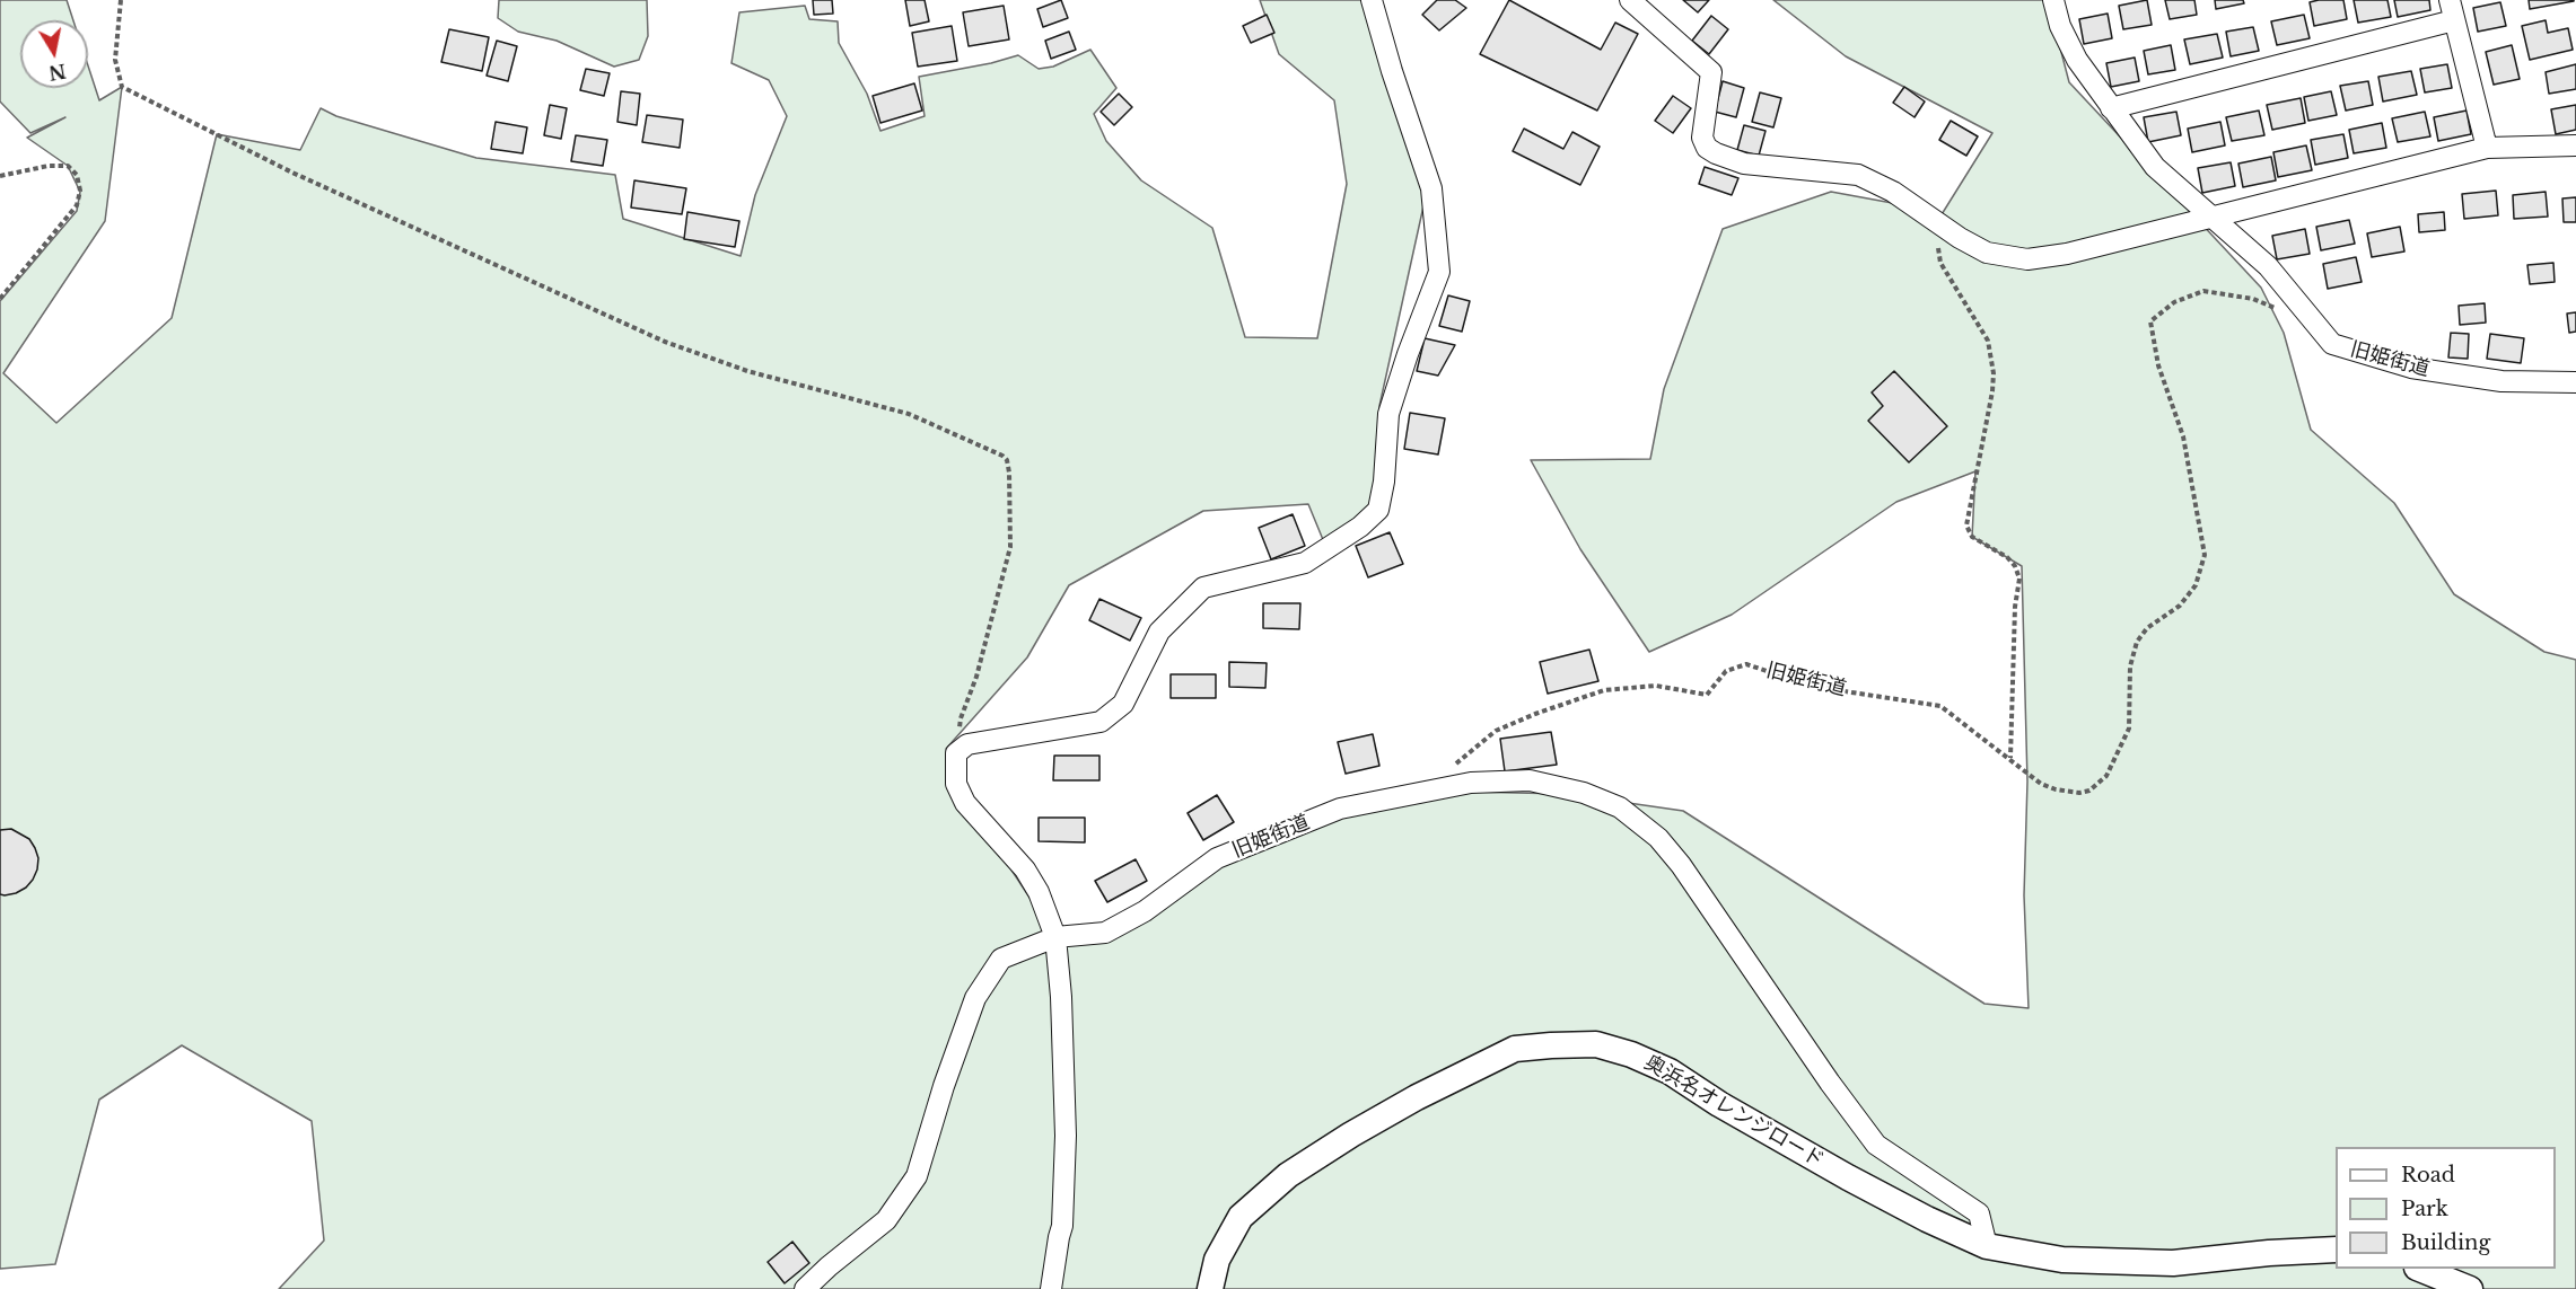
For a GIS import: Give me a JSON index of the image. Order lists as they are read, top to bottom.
{
  "streets": {
    "street": ["旧姫街道", "奥浜名オレンジロード"]
  },
  "legend": ["Road", "Park", "Building"],
  "north": "bottom"
}
